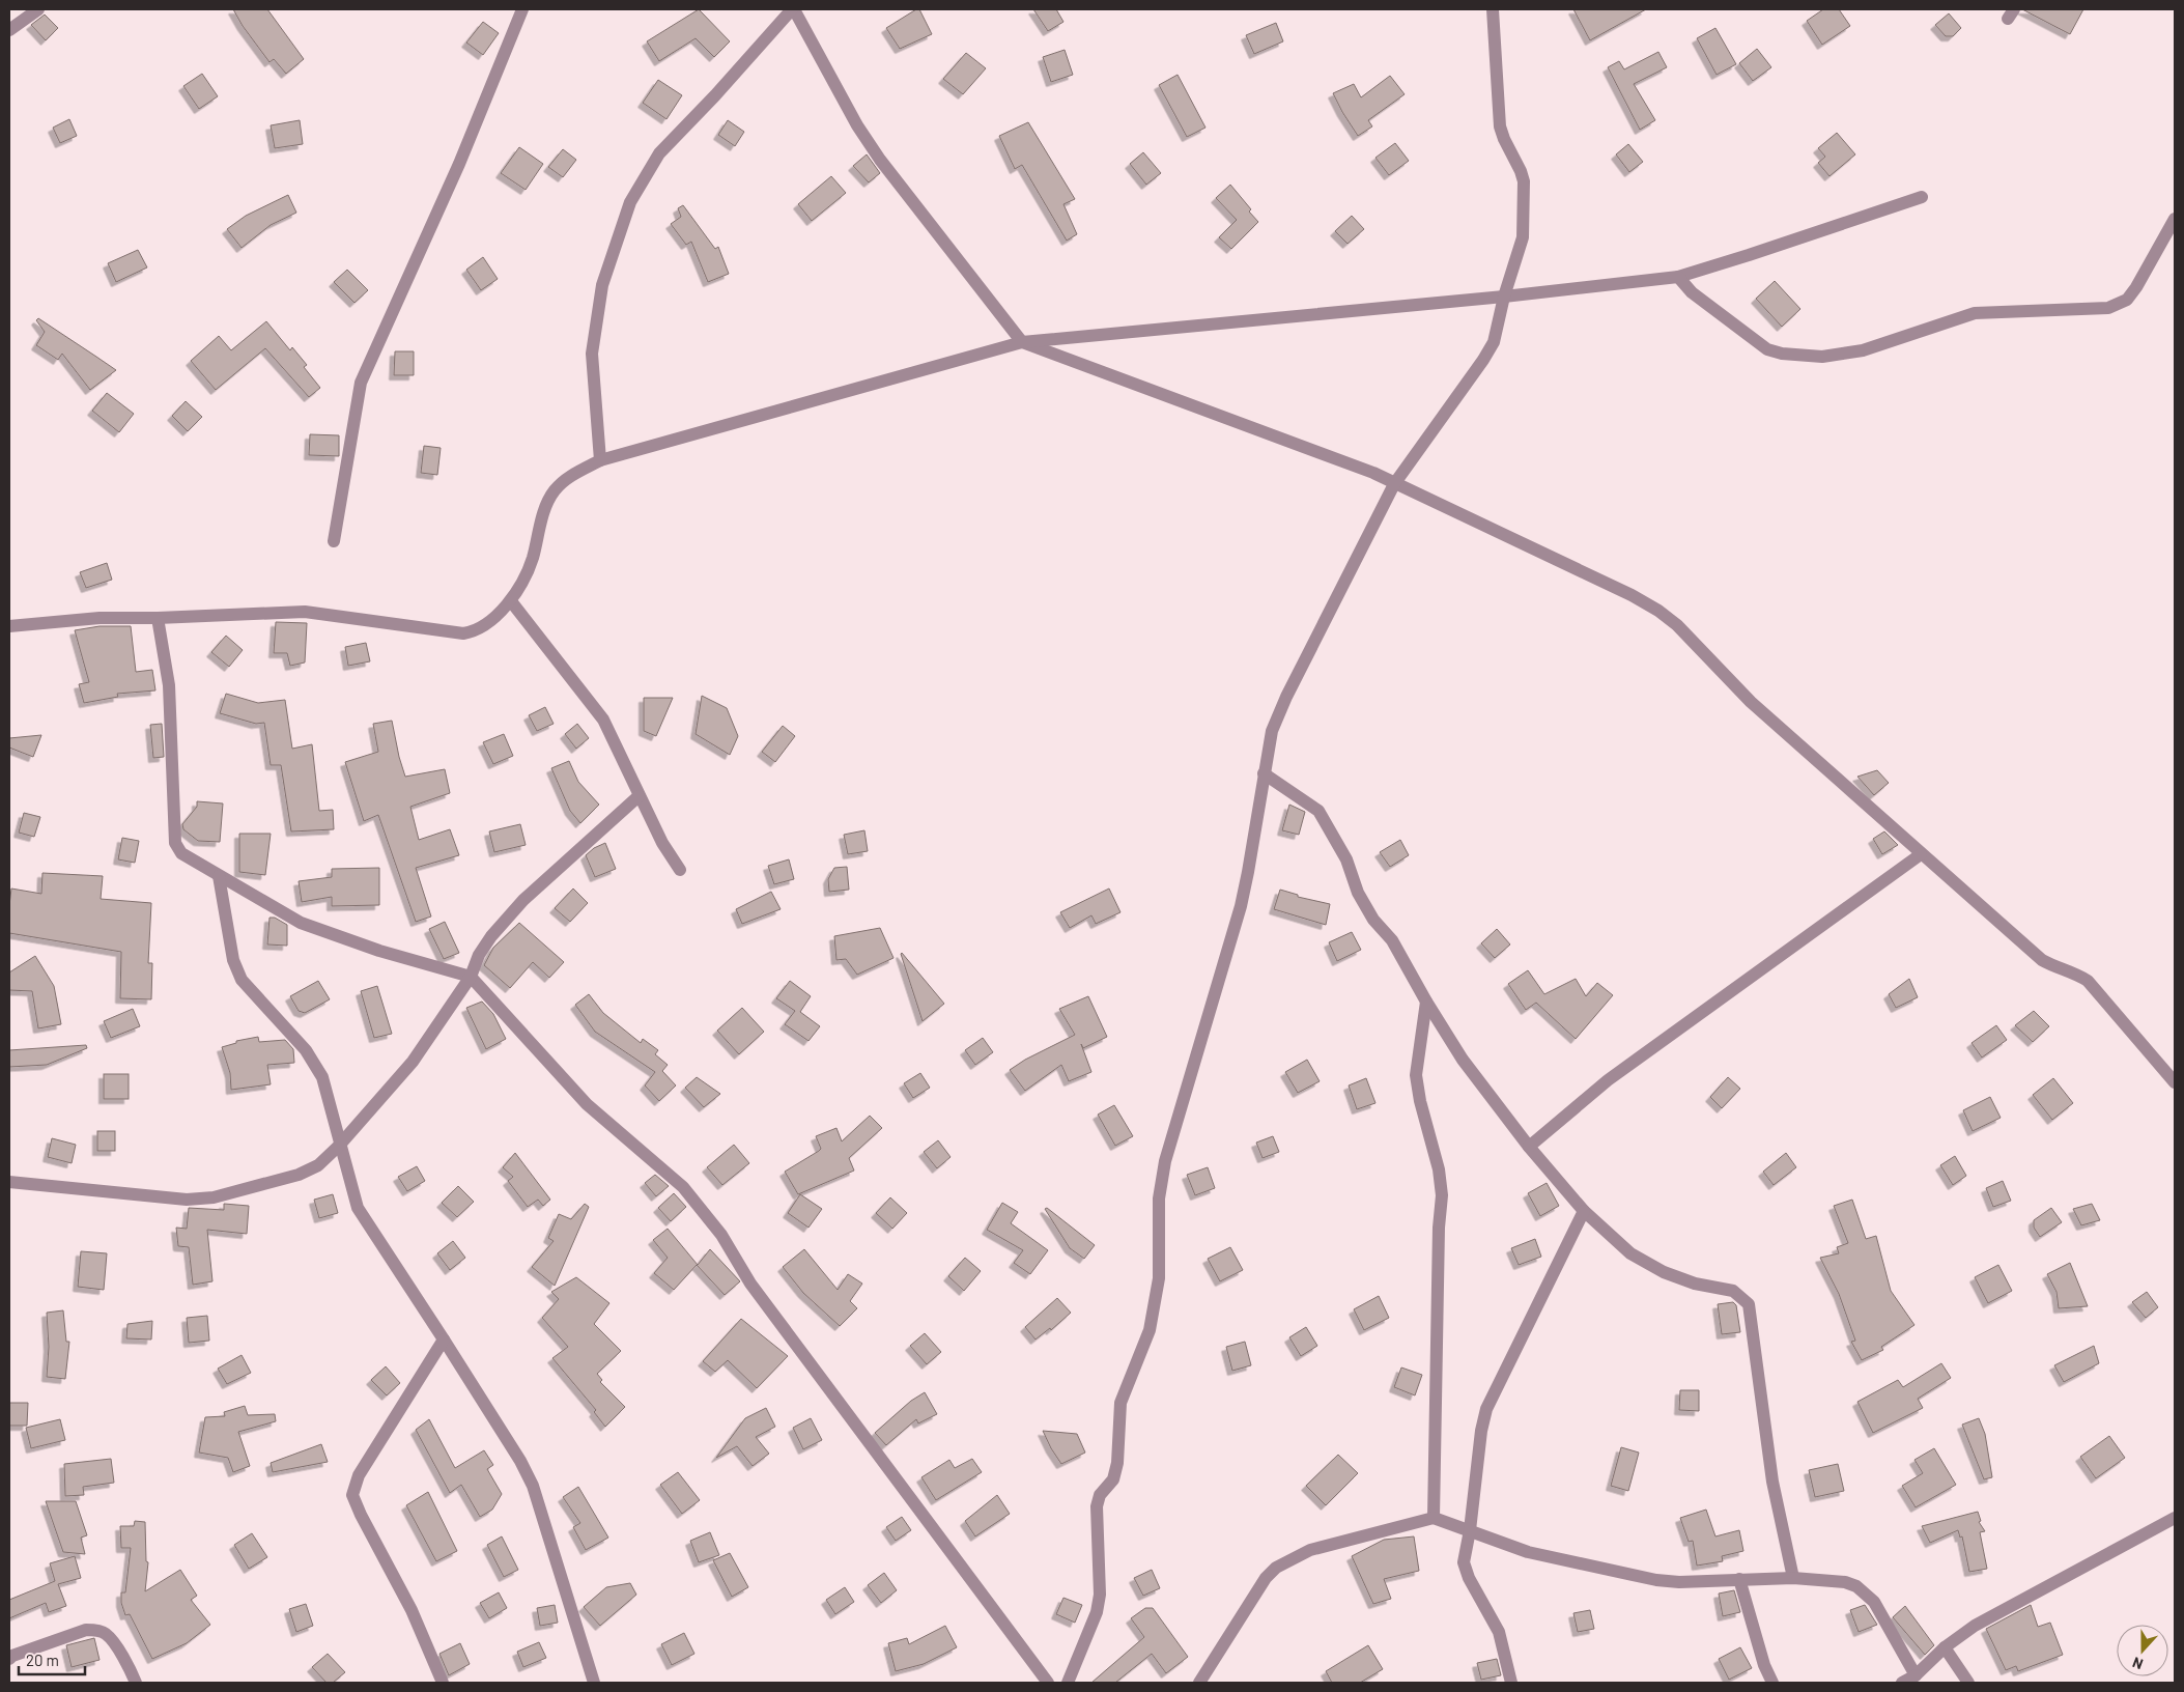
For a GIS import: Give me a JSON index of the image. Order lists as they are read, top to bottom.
{
  "scale_bar": "20 m",
  "north": "bottom"
}
